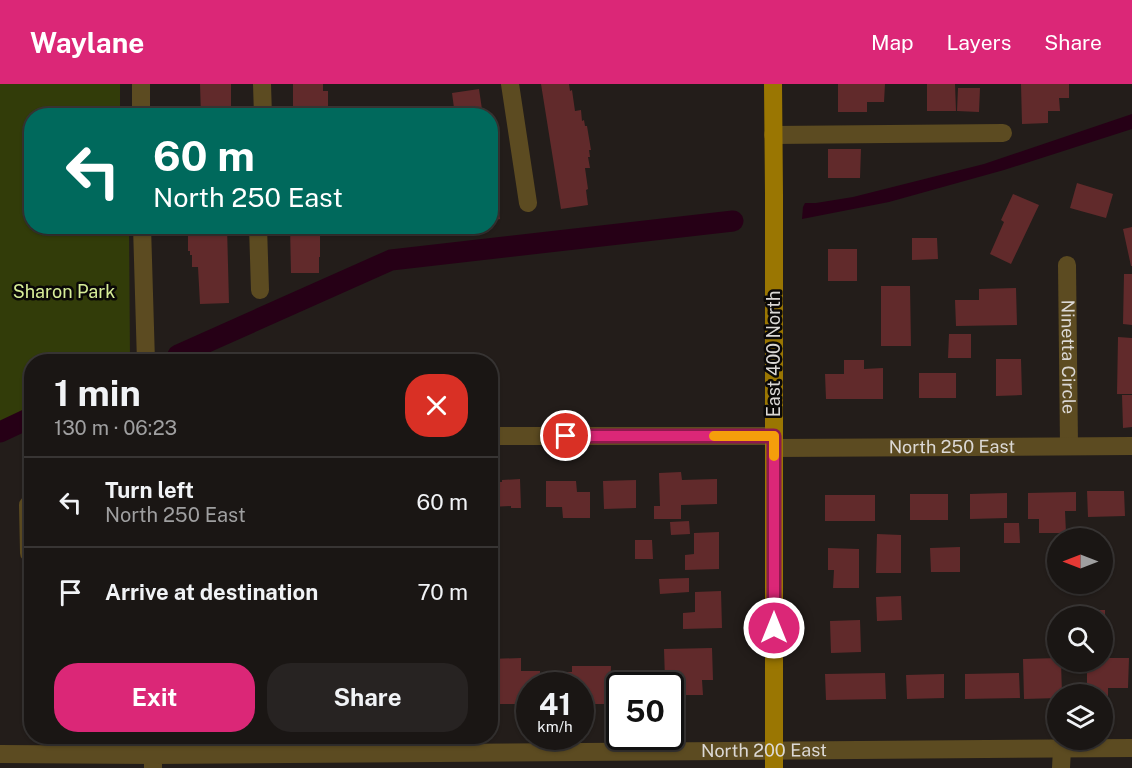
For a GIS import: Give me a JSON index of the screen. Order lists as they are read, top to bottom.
{
  "streets": {
    "main road": ["East 400 North"],
    "street": ["Ninetta Circle", "North 250 East", "North 200 East"]
  },
  "crossings": [
    ["East 400 North", "North 250 East"],
    ["East 400 North", "North 200 East"],
    ["Ninetta Circle", "North 250 East"]
  ],
  "parks": ["Sharon Park"],
  "north": "left",
  "page": {
    "header": "Waylane",
    "nav": ["Map", "Layers", "Share"],
    "turn": ["60 m", "North 250 East"],
    "heading": ["1 min", "130 m · 06:23"],
    "list": [
      {
        "name": "Turn left",
        "note": "North 250 East",
        "value": "60 m"
      },
      {
        "name": "Arrive at destination",
        "value": "70 m"
      }
    ],
    "buttons": ["Exit", "Share"],
    "speed": "41 km/h",
    "limit": "50"
  }
}
